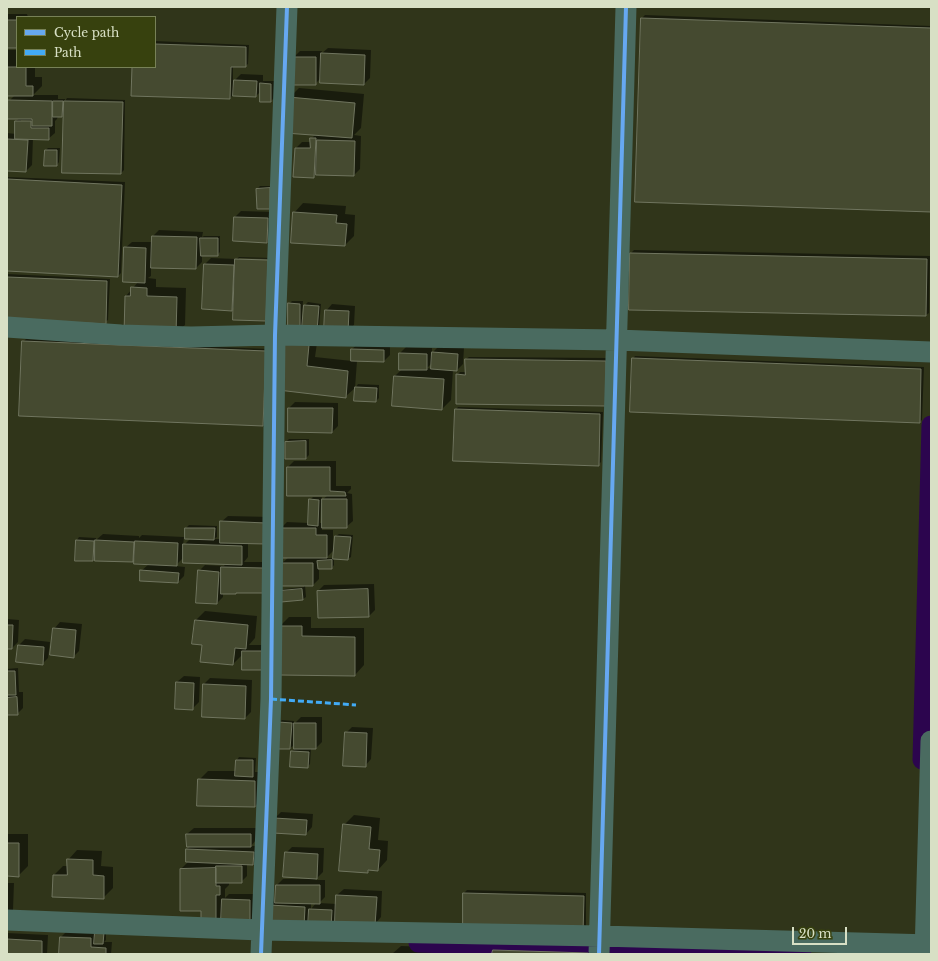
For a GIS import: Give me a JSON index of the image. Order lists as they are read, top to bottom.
{
  "legend": ["Cycle path", "Path"],
  "scale_bar": "20 m"
}
